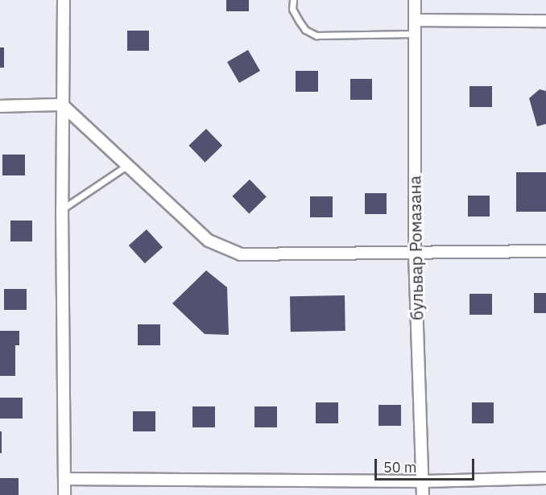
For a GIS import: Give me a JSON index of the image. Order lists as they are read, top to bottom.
{
  "streets": {
    "street": ["бульвар Ромазана"]
  },
  "scale_bar": "50 m"
}
